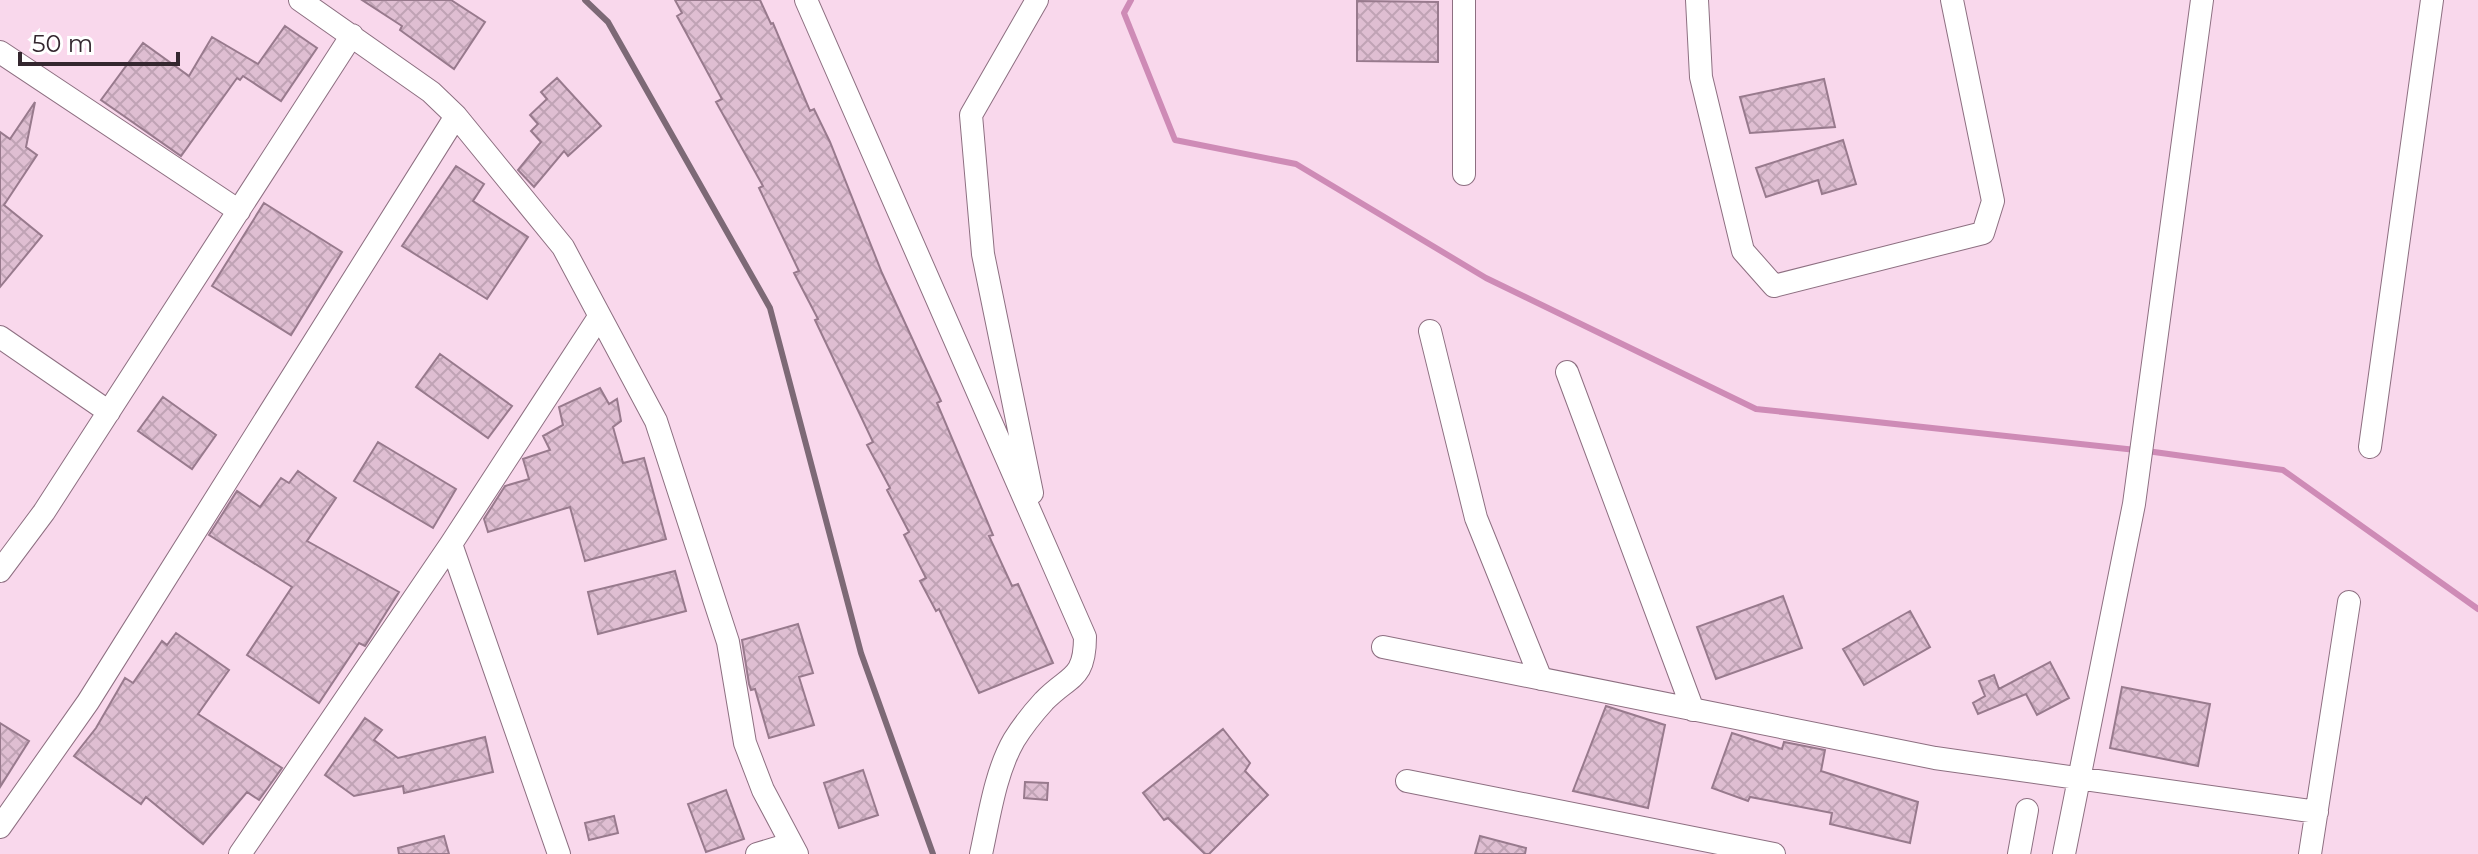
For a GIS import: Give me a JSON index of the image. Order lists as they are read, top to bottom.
{
  "scale_bar": "50 m"
}
